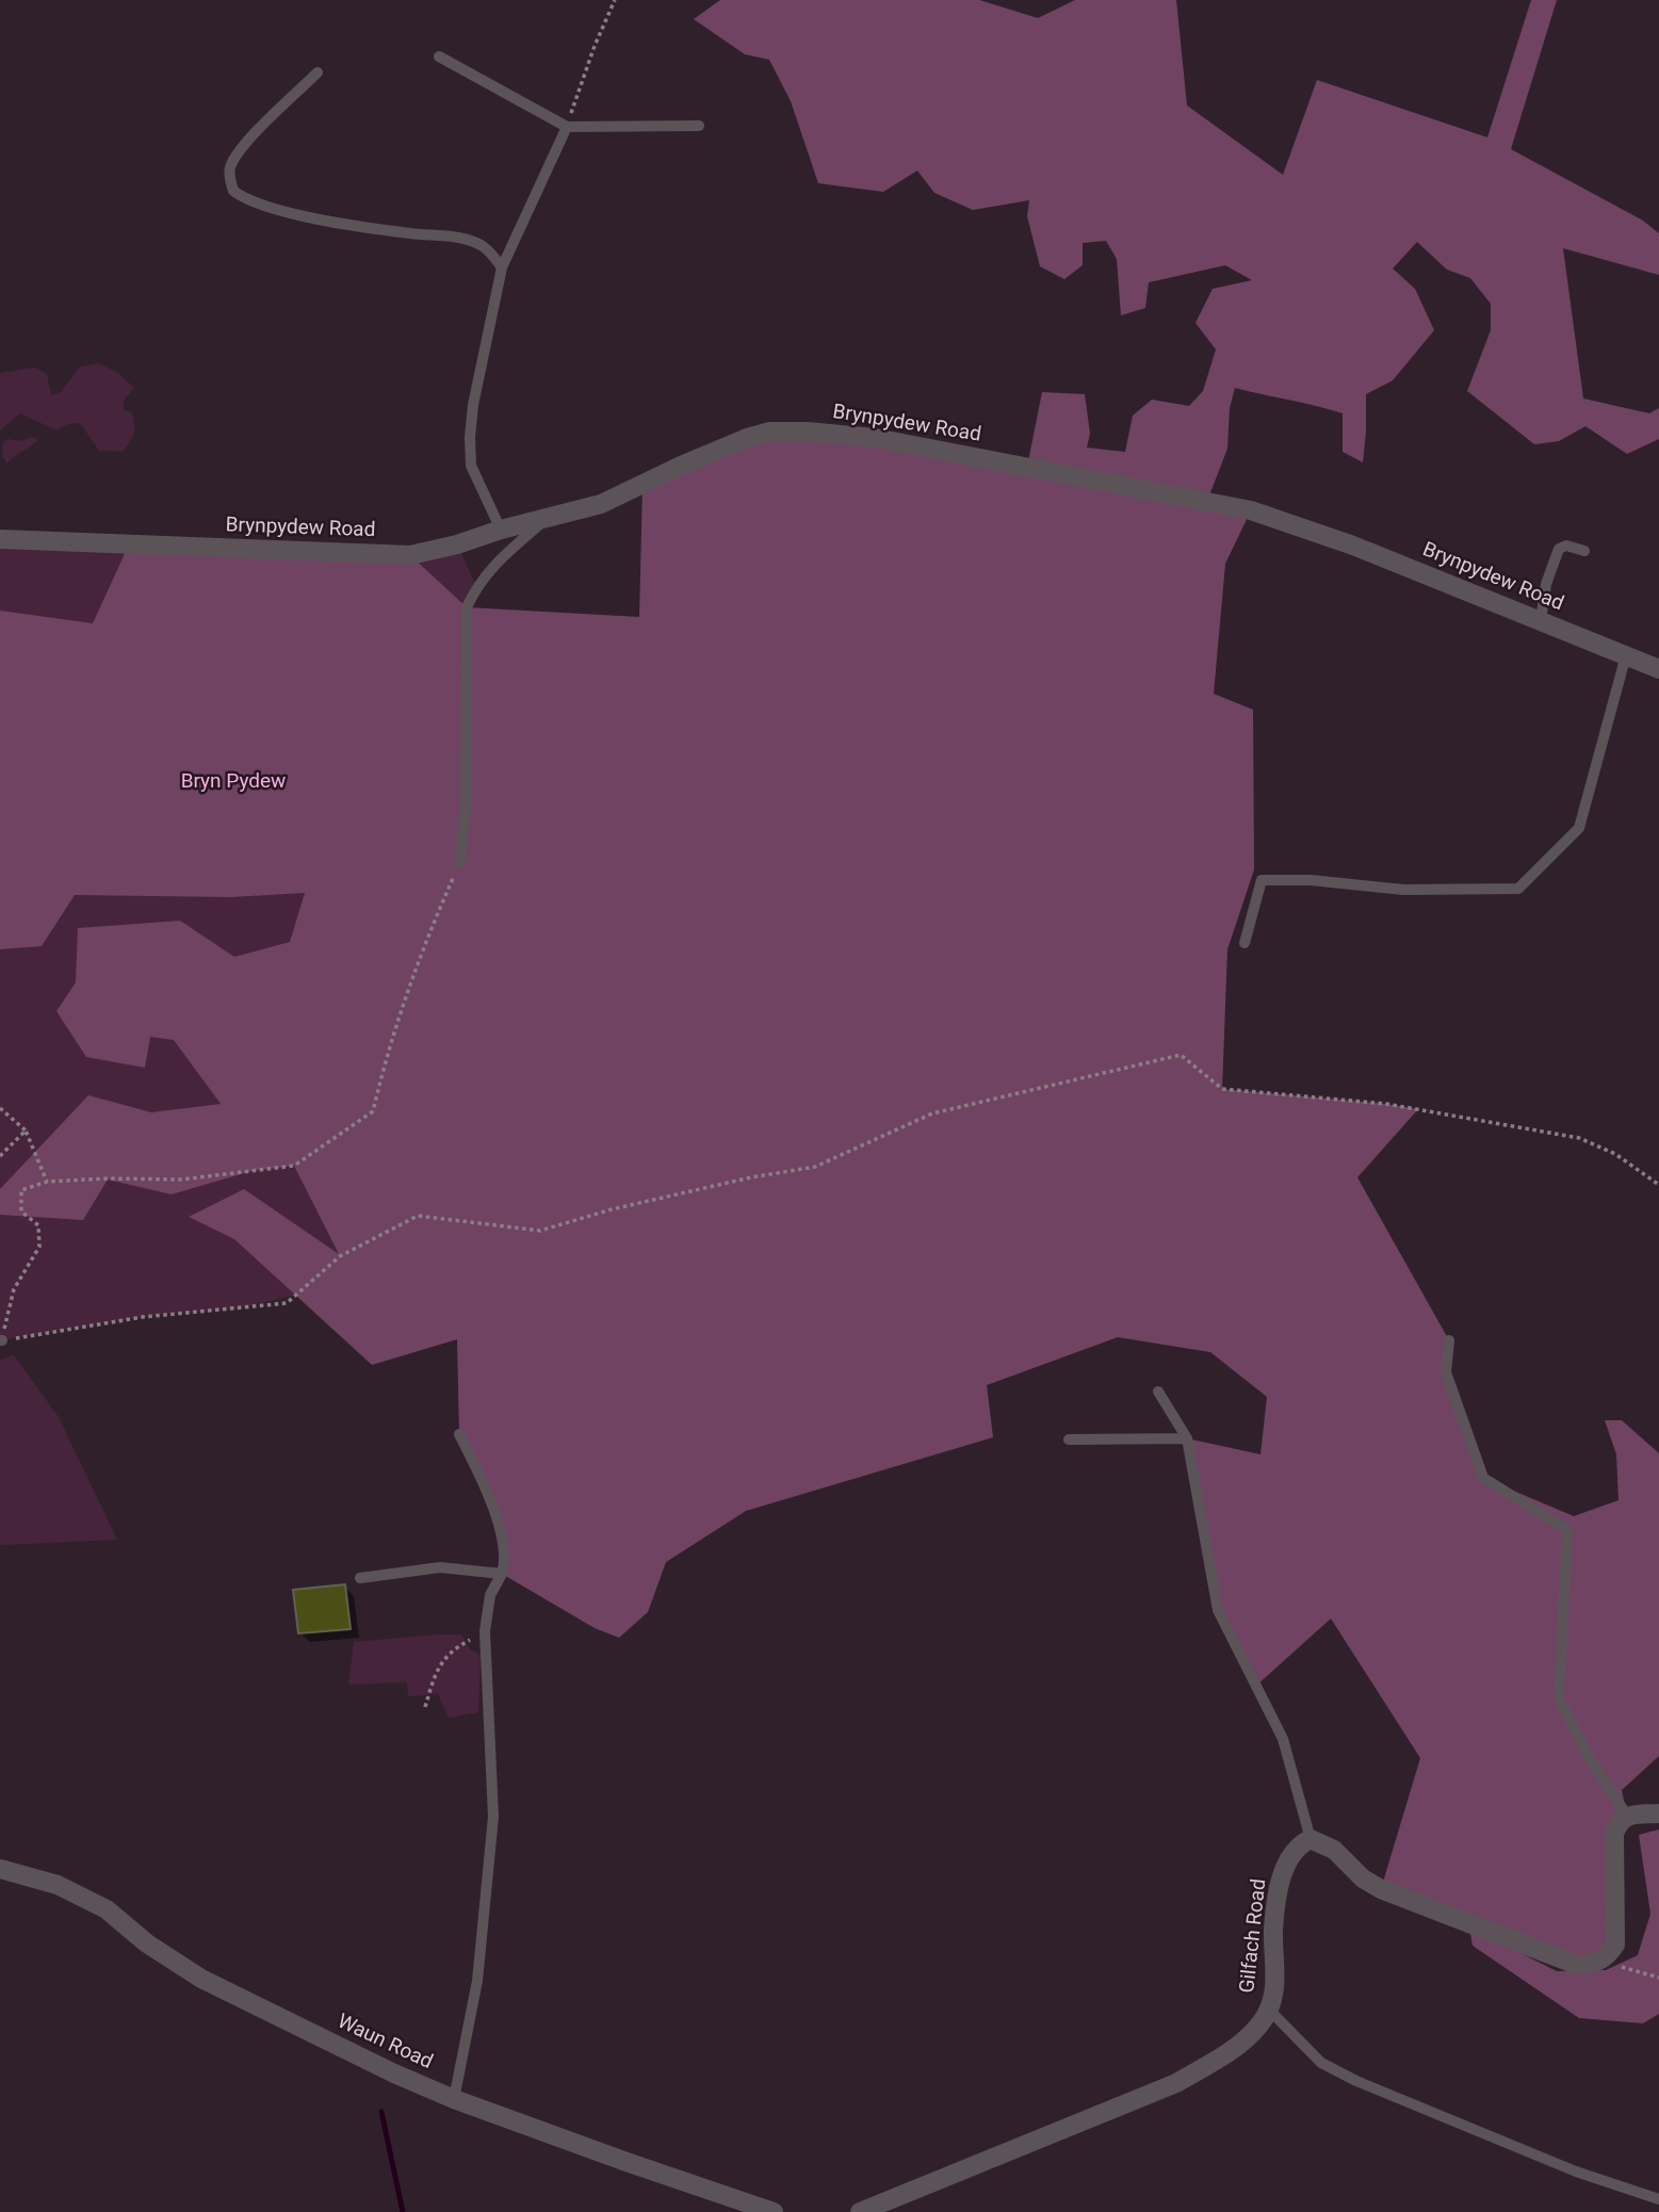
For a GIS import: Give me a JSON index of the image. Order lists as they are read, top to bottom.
{
  "streets": {
    "street": ["Brynpydew Road", "Gilfach Road", "Waun Road"]
  },
  "parks": ["Bryn Pydew"]
}
